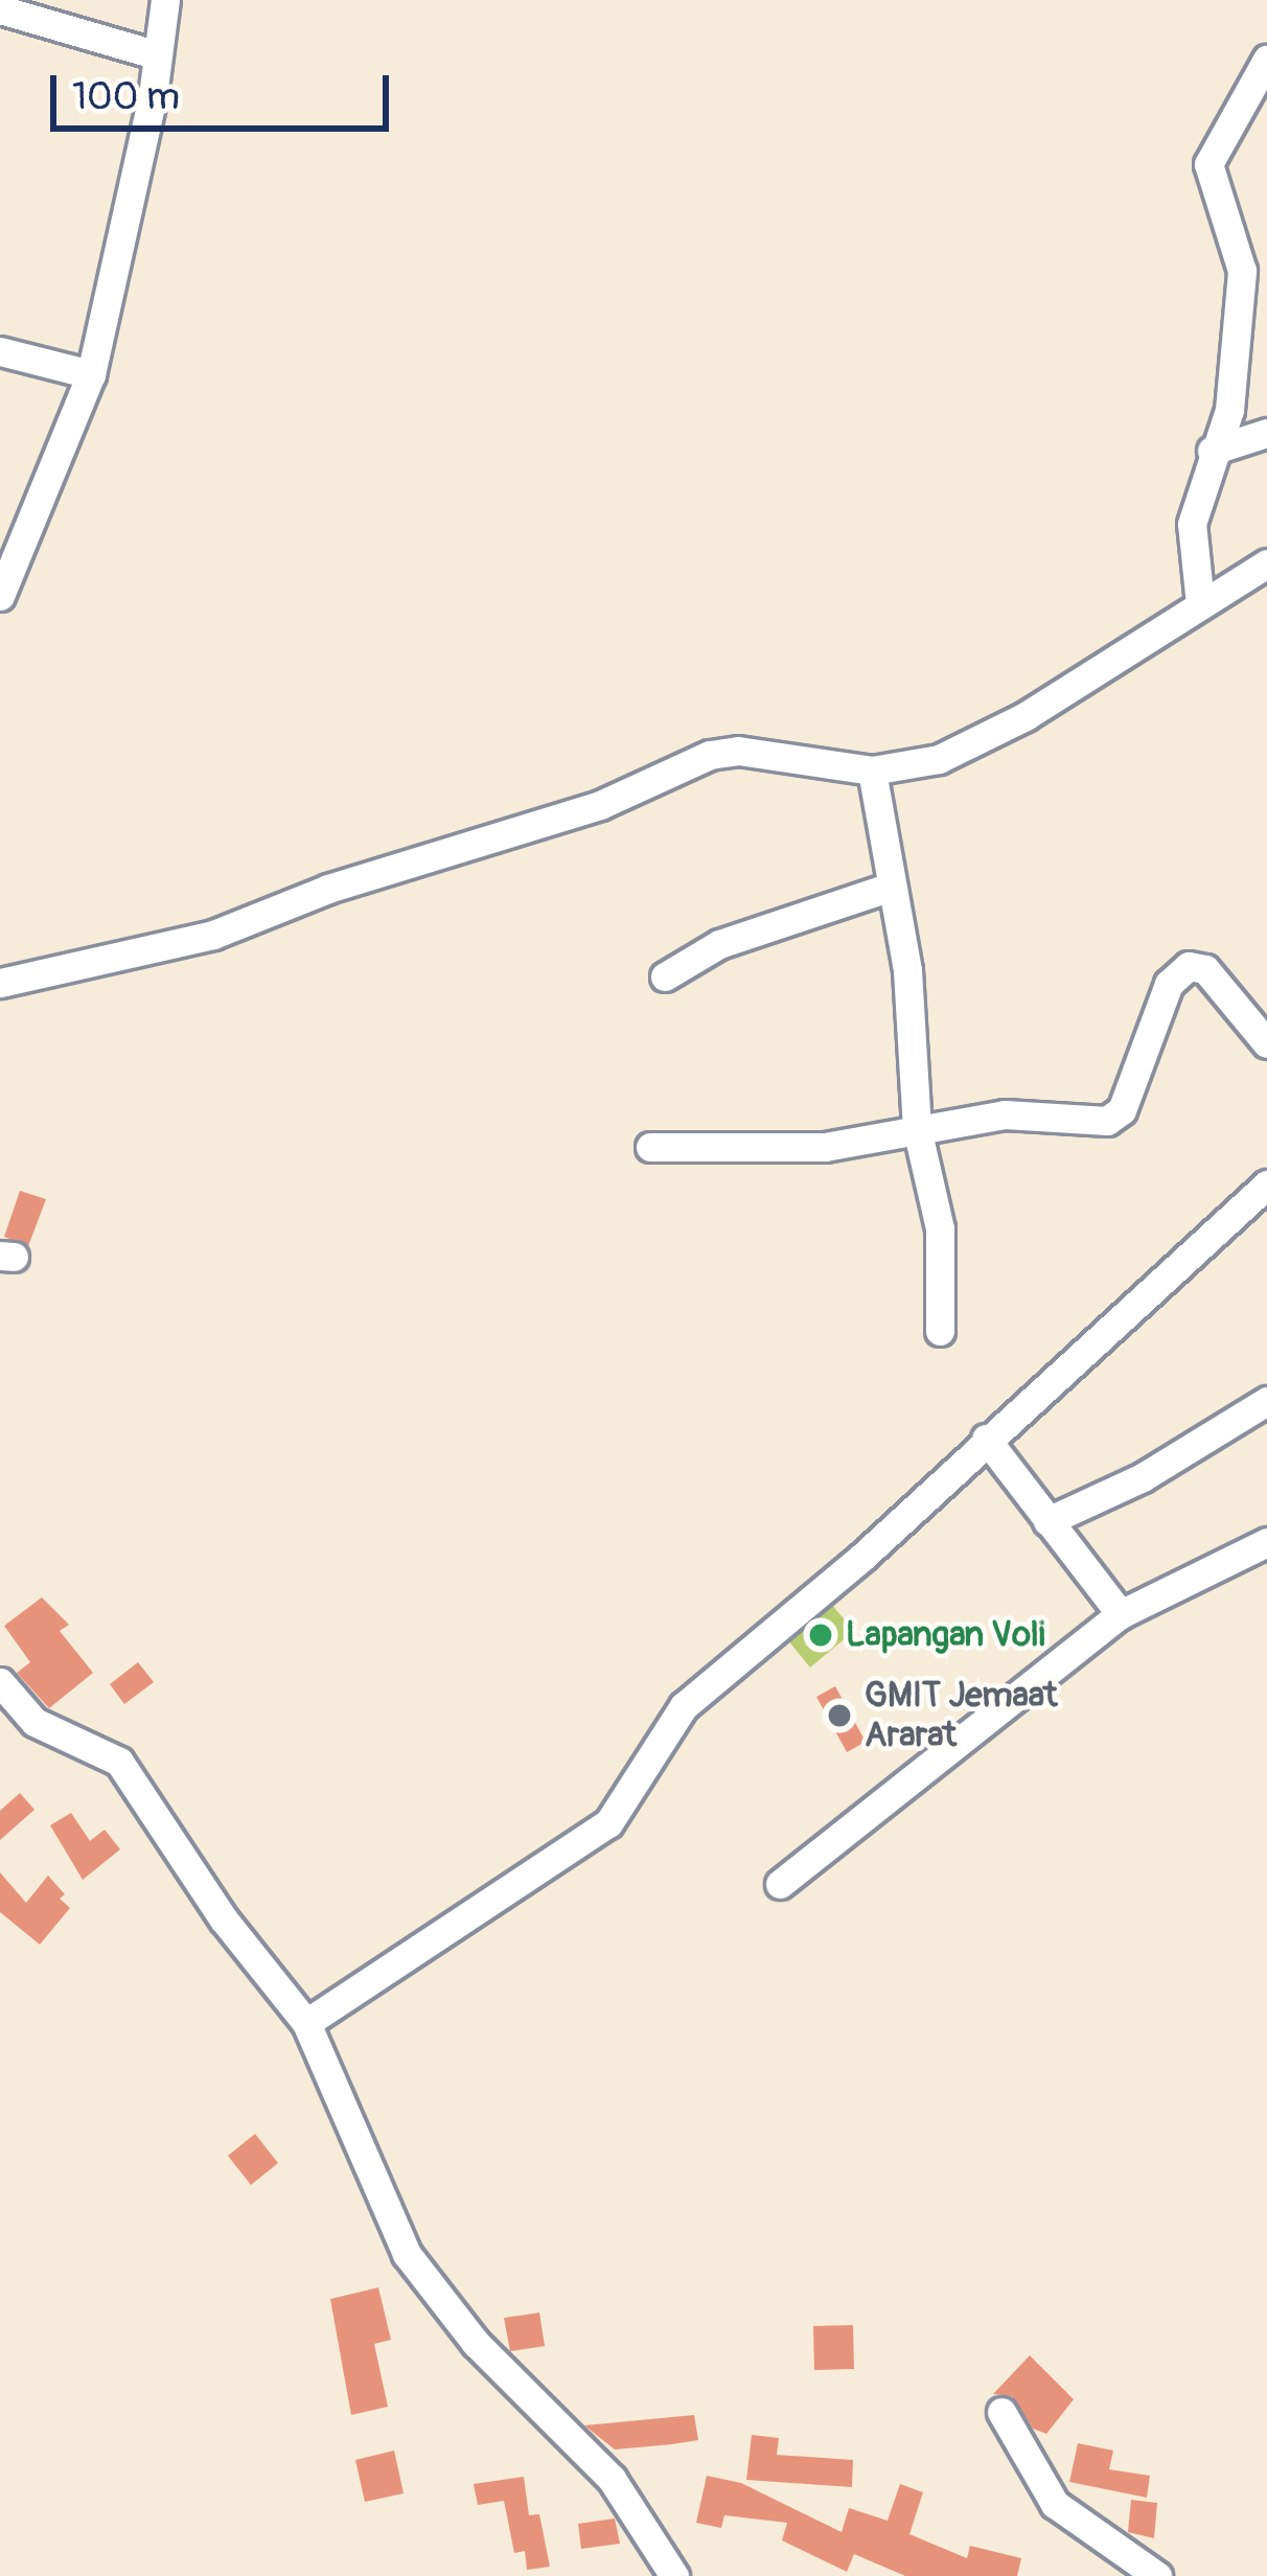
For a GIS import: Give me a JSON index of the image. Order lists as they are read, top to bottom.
{
  "places": ["Lapangan Voli", "GMIT Jemaat Ararat"],
  "scale_bar": "100 m"
}
